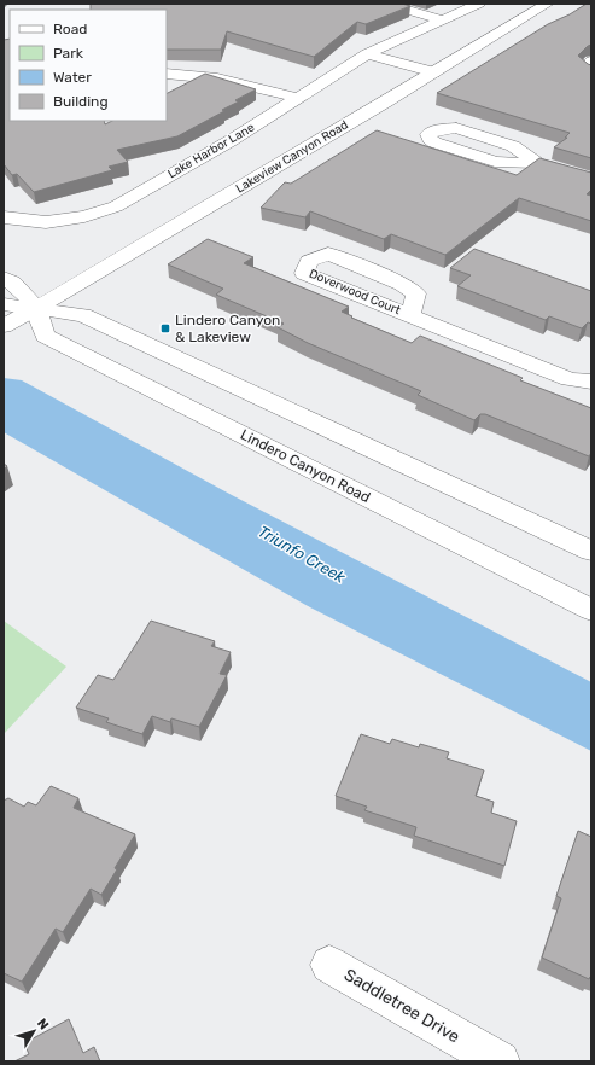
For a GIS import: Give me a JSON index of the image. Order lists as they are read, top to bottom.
{
  "streets": {
    "street": [
      "Lake Harbor Lane",
      "Lakeview Canyon Road",
      "Doverwood Court",
      "Lindero Canyon Road",
      "Saddletree Drive"
    ]
  },
  "crossings": [
    ["Lakeview Canyon Road", "Lindero Canyon Road"]
  ],
  "water": ["Triunfo Creek"],
  "places": {
    "transit": ["Lindero Canyon & Lakeview"]
  },
  "legend": [
    "Road",
    "Park",
    "Water",
    "Building"
  ],
  "north": "top right"
}
